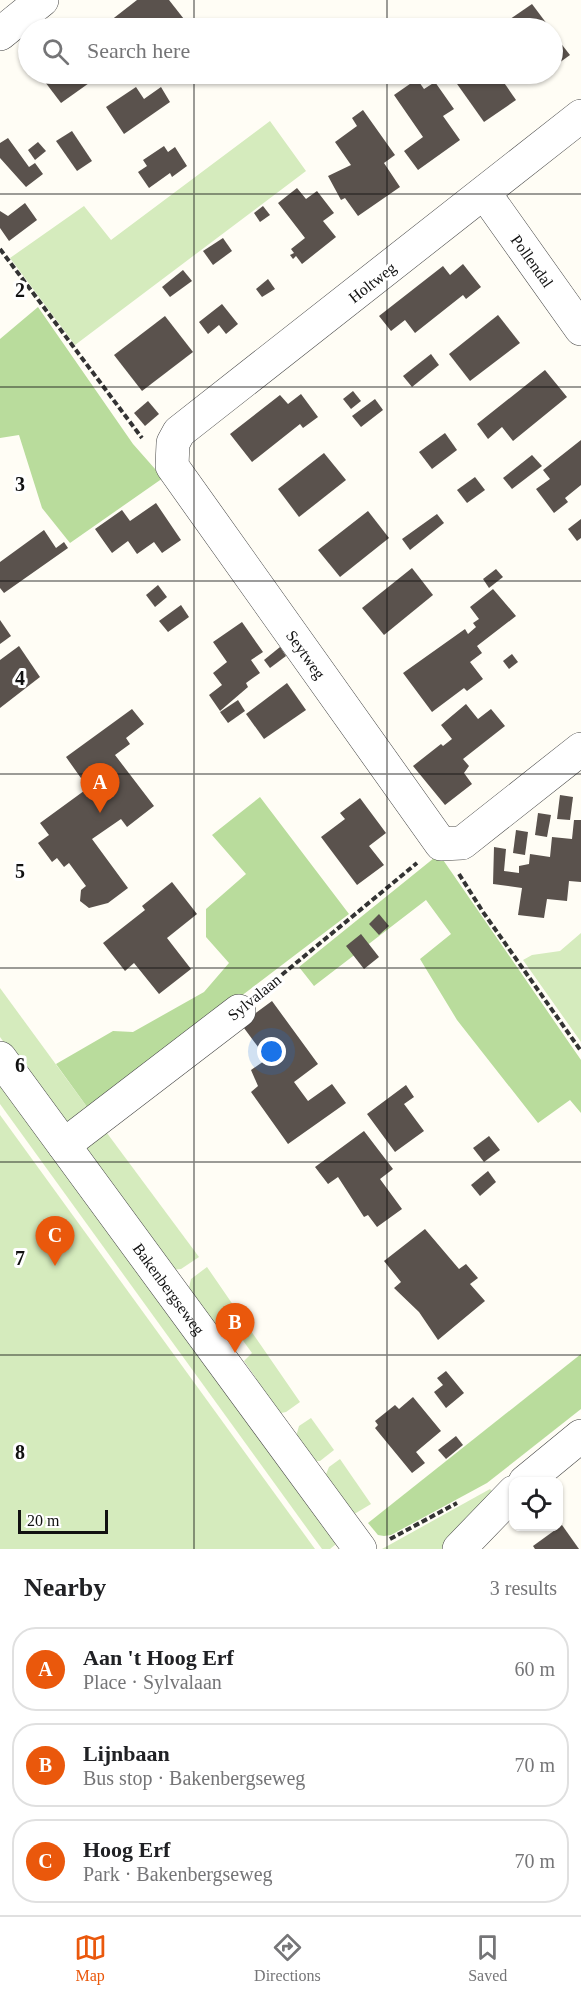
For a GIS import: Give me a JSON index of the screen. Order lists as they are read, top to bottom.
{
  "streets": {
    "street": [
      "Pollendal",
      "Holtweg",
      "Seytweg",
      "Sylvalaan",
      "Bakenbergseweg"
    ]
  },
  "crossings": [
    ["Pollendal", "Holtweg"],
    ["Holtweg", "Seytweg"],
    ["Seytweg", "Sylvalaan"],
    ["Sylvalaan", "Bakenbergseweg"]
  ],
  "scale_bar": "20 m",
  "page": {
    "search": "Search here",
    "pins": ["A", "C", "B"],
    "scale": "20 m",
    "heading": ["Nearby", "3 results"],
    "list": [
      {
        "mark": "A",
        "name": "Aan 't Hoog Erf",
        "note": "Place · Sylvalaan",
        "value": "60 m"
      },
      {
        "mark": "B",
        "name": "Lijnbaan",
        "note": "Bus stop · Bakenbergseweg",
        "value": "70 m"
      },
      {
        "mark": "C",
        "name": "Hoog Erf",
        "note": "Park · Bakenbergseweg",
        "value": "70 m"
      }
    ],
    "nav": ["Map", "Directions", "Saved"]
  },
  "grid": {
    "rows": [
      "2",
      "3",
      "4",
      "5",
      "6",
      "7",
      "8"
    ]
  }
}
